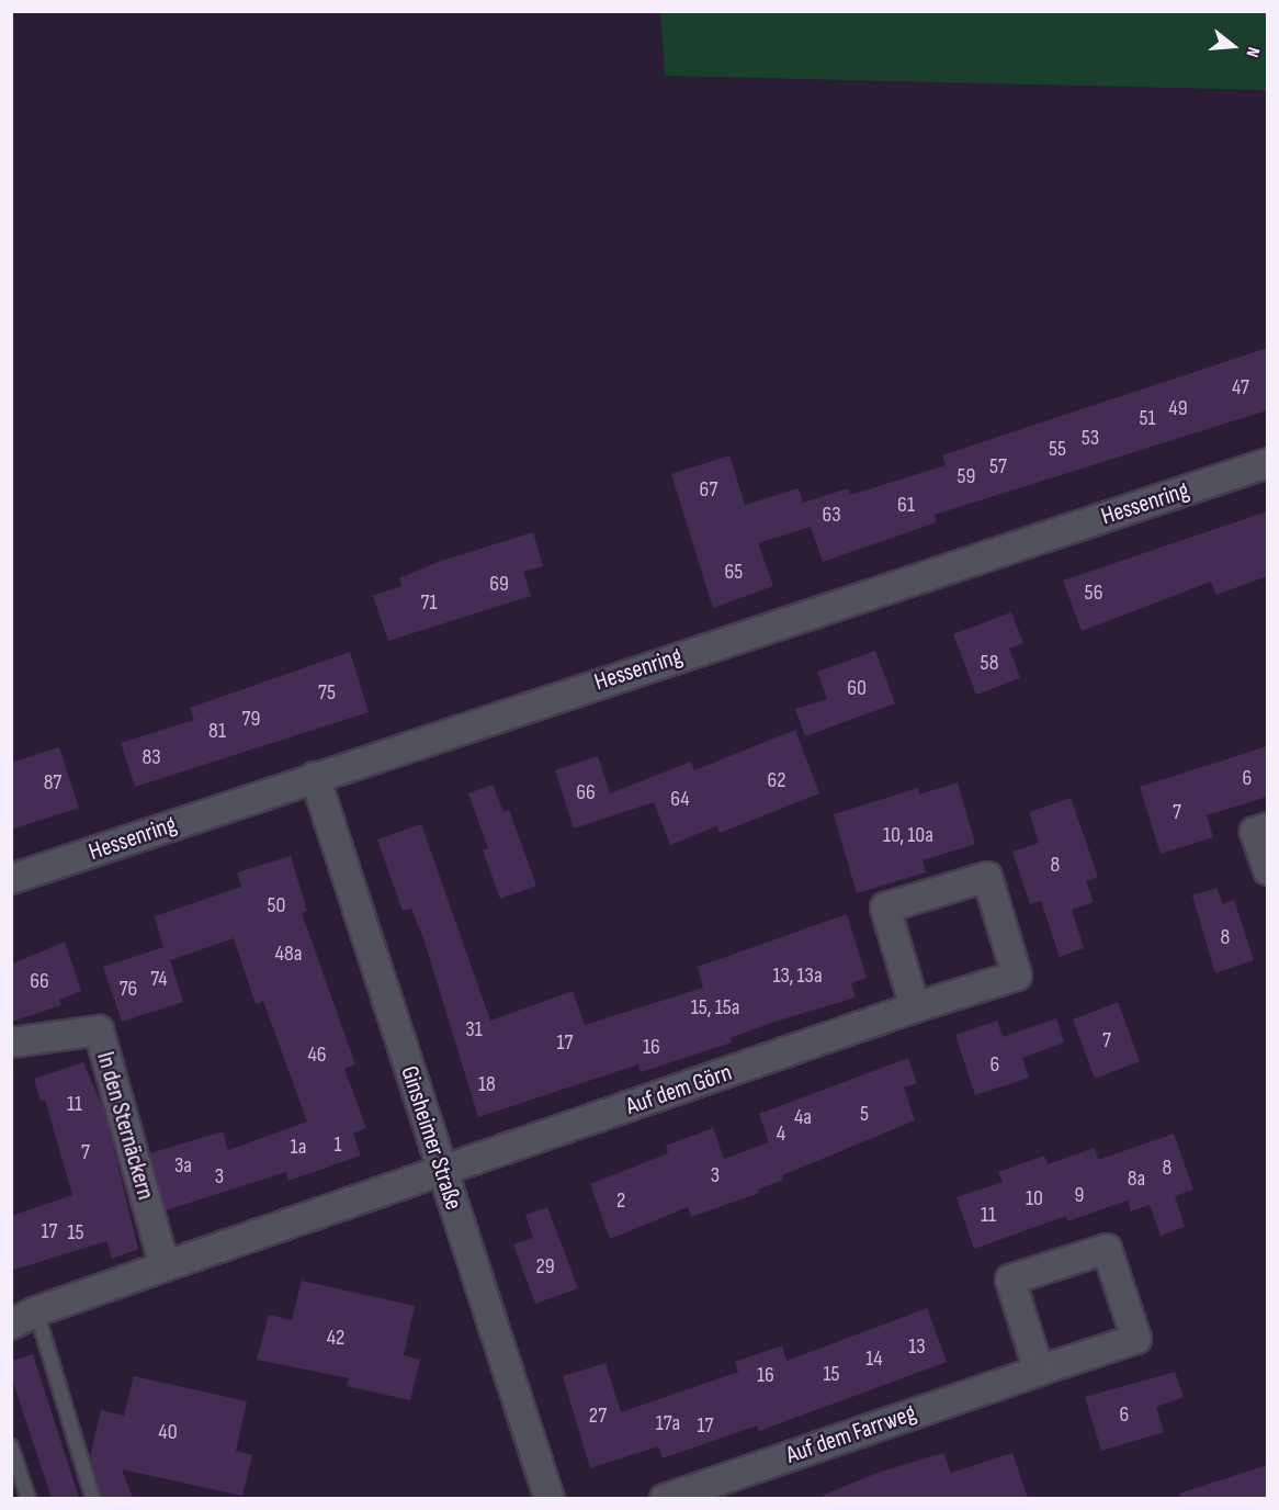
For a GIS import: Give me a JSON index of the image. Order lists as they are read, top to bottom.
{
  "streets": {
    "street": [
      "Hessenring",
      "Auf dem Görn",
      "In den Sternäckern",
      "Ginsheimer Straße",
      "Auf dem Farrweg"
    ]
  },
  "crossings": [
    ["Hessenring", "Ginsheimer Straße"],
    ["Auf dem Görn", "Ginsheimer Straße"]
  ],
  "house_numbers": [
    "47",
    "49",
    "51",
    "53",
    "55",
    "57",
    "59",
    "67",
    "61",
    "63",
    "65",
    "69",
    "56",
    "71",
    "58",
    "60",
    "75",
    "79",
    "81",
    "83",
    "6",
    "62",
    "87",
    "66",
    "64",
    "7",
    "10, 10a",
    "8",
    "50",
    "8",
    "48a",
    "13, 13a",
    "74",
    "66",
    "76",
    "15, 15a",
    "31",
    "7",
    "17",
    "16",
    "46",
    "6",
    "18",
    "11",
    "5",
    "4a",
    "4",
    "1",
    "1a",
    "7",
    "3a",
    "8",
    "3",
    "3",
    "8a",
    "9",
    "10",
    "2",
    "11",
    "17",
    "15",
    "29",
    "42",
    "13",
    "14",
    "15",
    "16",
    "6",
    "27",
    "17a",
    "17",
    "40"
  ],
  "north": "right"
}
